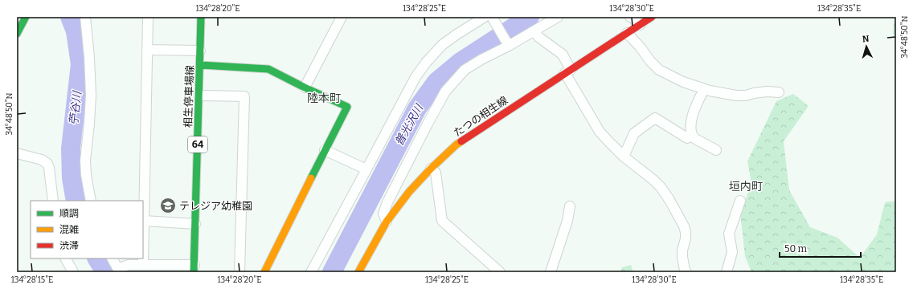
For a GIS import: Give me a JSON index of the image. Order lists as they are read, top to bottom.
{
  "streets": {
    "main road": ["相生停車場線", "たつの相生線", "64"]
  },
  "districts": ["陸本町", "垣内町"],
  "water": ["苧谷川", "普光沢川"],
  "places": {
    "school or university": ["テレジア幼稚園"]
  },
  "legend": ["順調", "混雑", "渋滞"],
  "scale_bar": "50 m",
  "north": "top",
  "coordinates": [
    "134°28'20\"E",
    "134°28'25\"E",
    "134°28'30\"E",
    "134°28'35\"E",
    "34°48'50\"N",
    "134°28'15\"E"
  ]
}
